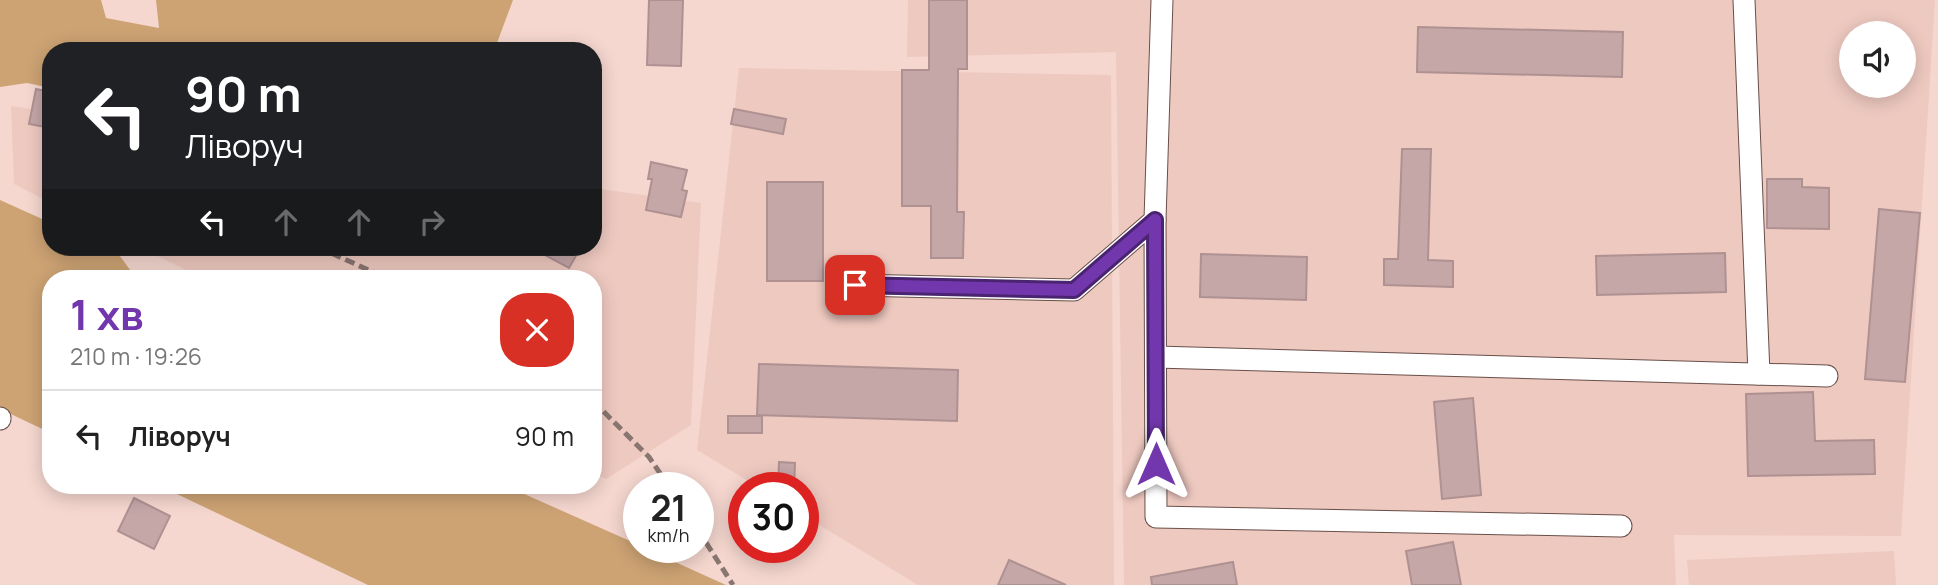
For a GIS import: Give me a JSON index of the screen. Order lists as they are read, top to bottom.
{
  "page": {
    "turn": ["90 m", "Ліворуч"],
    "heading": ["1 хв", "210 m · 19:26"],
    "list": [
      {
        "name": "Ліворуч",
        "value": "90 m"
      }
    ],
    "speed": "21 km/h",
    "limit": "30"
  }
}
